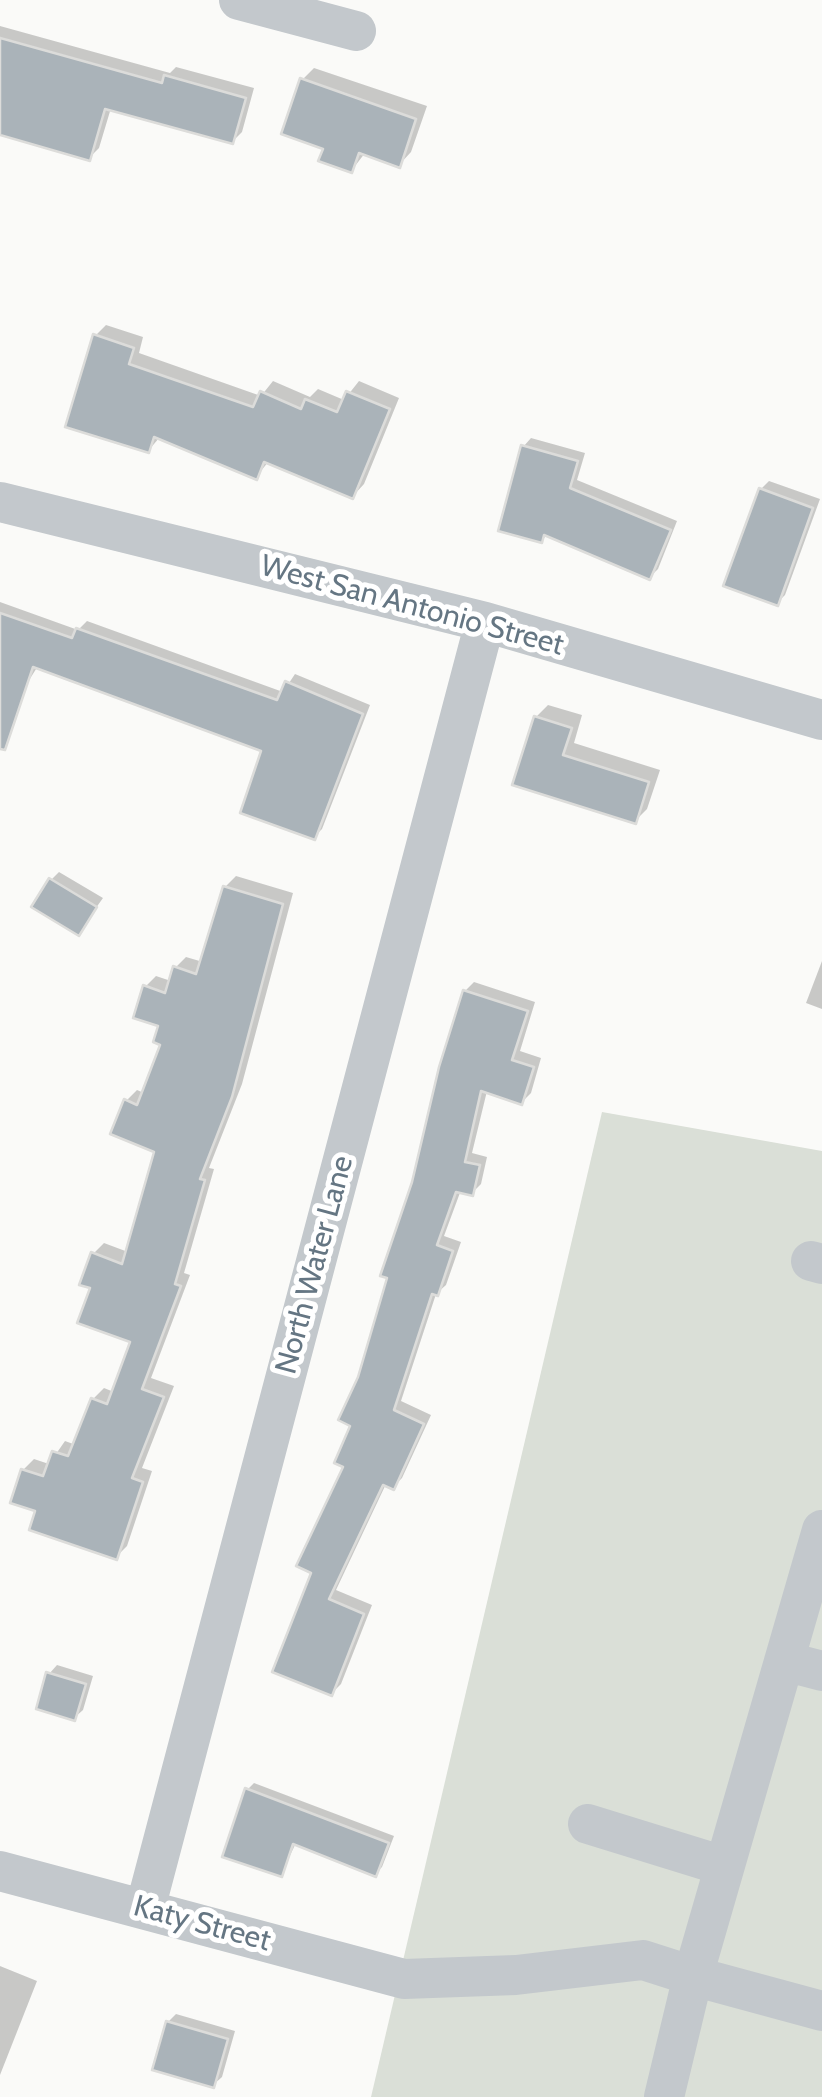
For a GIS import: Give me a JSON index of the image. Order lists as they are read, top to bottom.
{
  "streets": {
    "street": ["West San Antonio Street", "North Water Lane", "Katy Street"]
  },
  "crossings": [
    ["West San Antonio Street", "North Water Lane"],
    ["North Water Lane", "Katy Street"]
  ]
}
